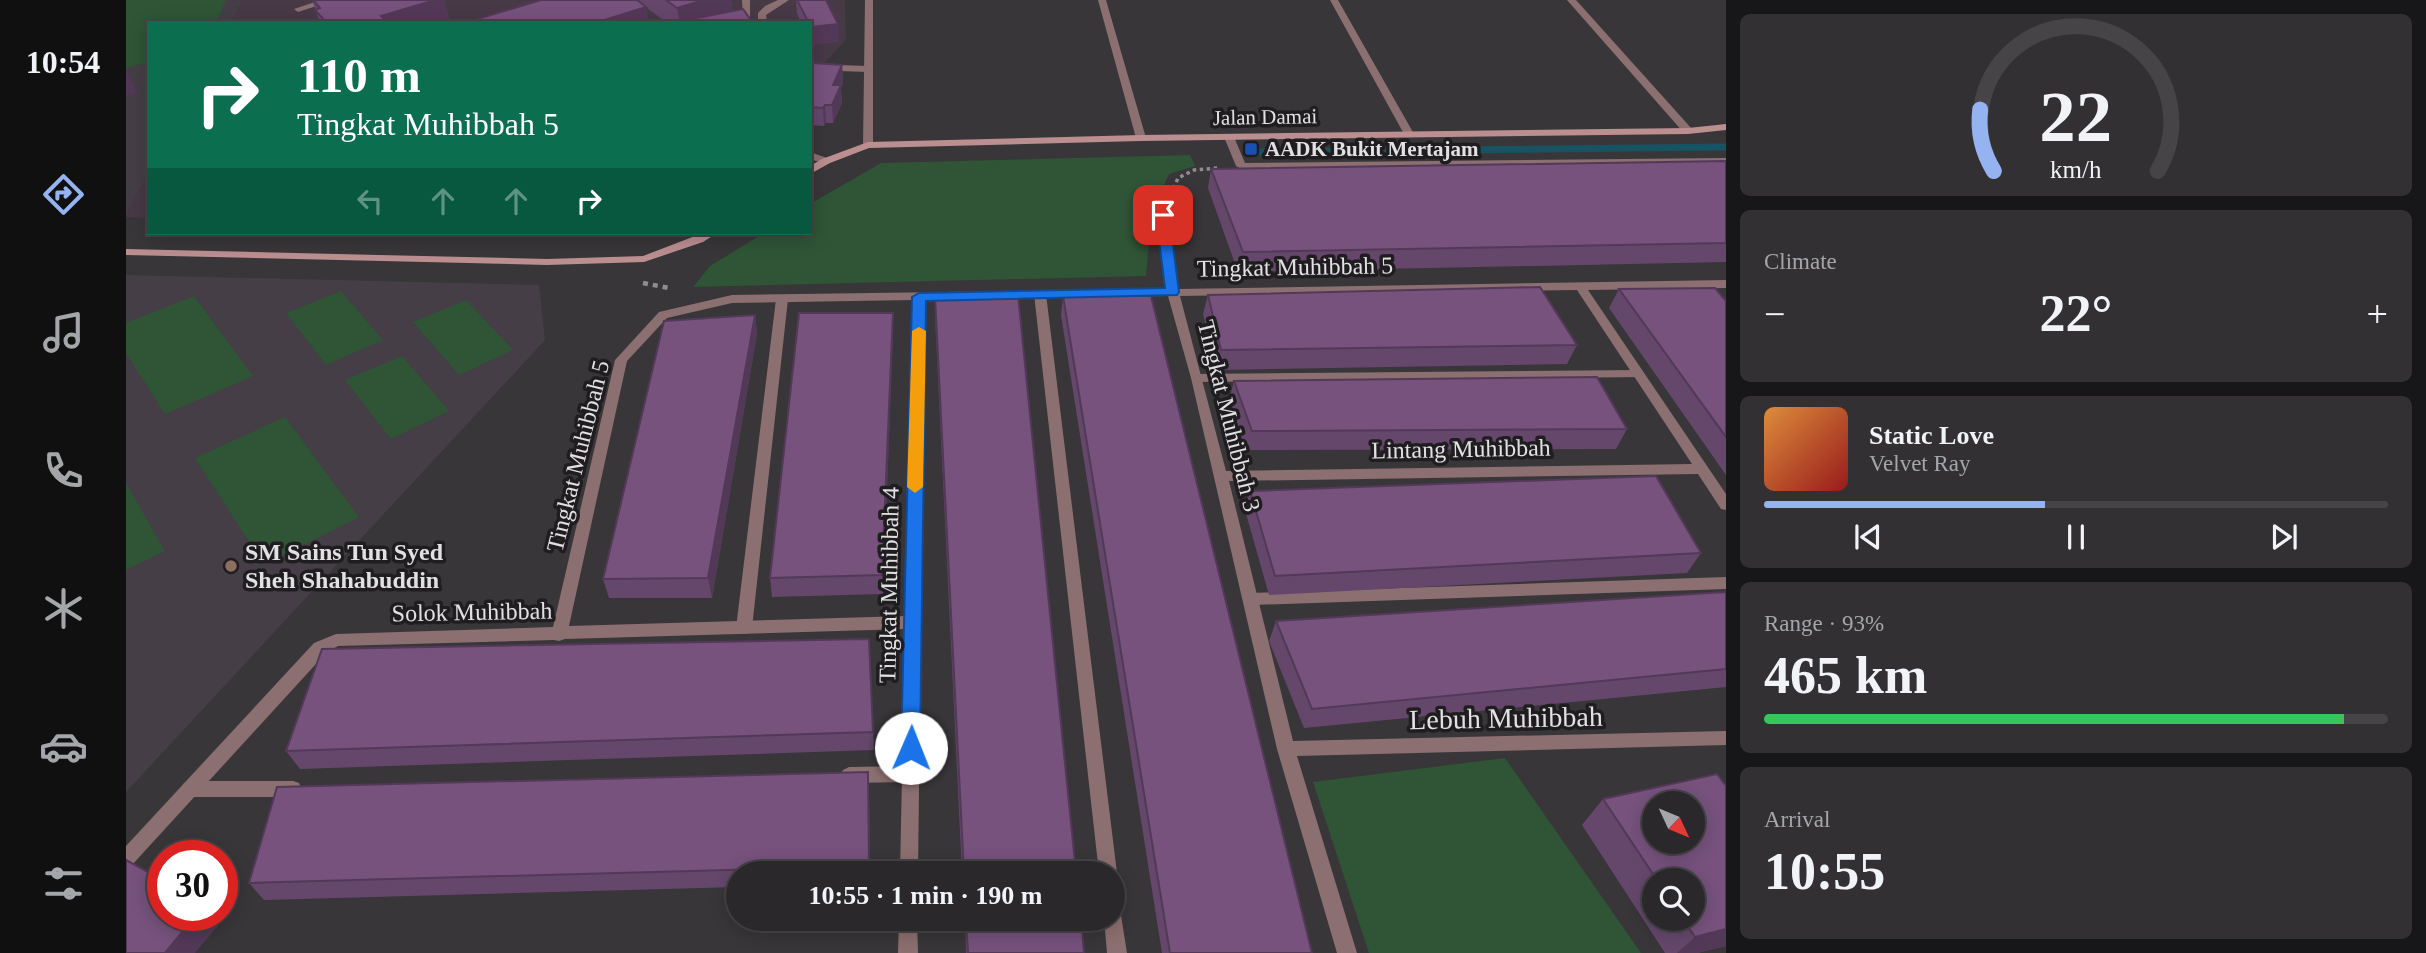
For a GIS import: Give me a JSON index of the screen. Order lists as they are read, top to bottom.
{
  "streets": {
    "main road": ["Jalan Damai"],
    "street": [
      "Tingkat Muhibbah 5",
      "Tingkat Muhibbah 3",
      "Lintang Muhibbah",
      "Tingkat Muhibbah 4",
      "Solok Muhibbah",
      "Lebuh Muhibbah"
    ]
  },
  "crossings": [
    ["Tingkat Muhibbah 5", "Tingkat Muhibbah 3"],
    ["Tingkat Muhibbah 5", "Tingkat Muhibbah 4"],
    ["Tingkat Muhibbah 5", "Solok Muhibbah"],
    ["Tingkat Muhibbah 3", "Lintang Muhibbah"],
    ["Tingkat Muhibbah 3", "Lebuh Muhibbah"],
    ["Tingkat Muhibbah 4", "Solok Muhibbah"]
  ],
  "places": {
    "transit": ["AADK Bukit Mertajam"],
    "other": ["SM Sains Tun Syed Sheh Shahabuddin"]
  },
  "north": "bottom right",
  "page": {
    "tabs": "10:54",
    "turn": ["110 m", "Tingkat Muhibbah 5"],
    "tile": [
      "Climate",
      ["Range · 93%", "465 km"],
      ["Arrival", "10:55"]
    ],
    "heat": ["−", "22°", "+"],
    "song": ["Static Love", "Velvet Ray"],
    "limit": "30",
    "trip": "10:55 · 1 min · 190 m",
    "gauge": ["22", "km/h"]
  }
}
